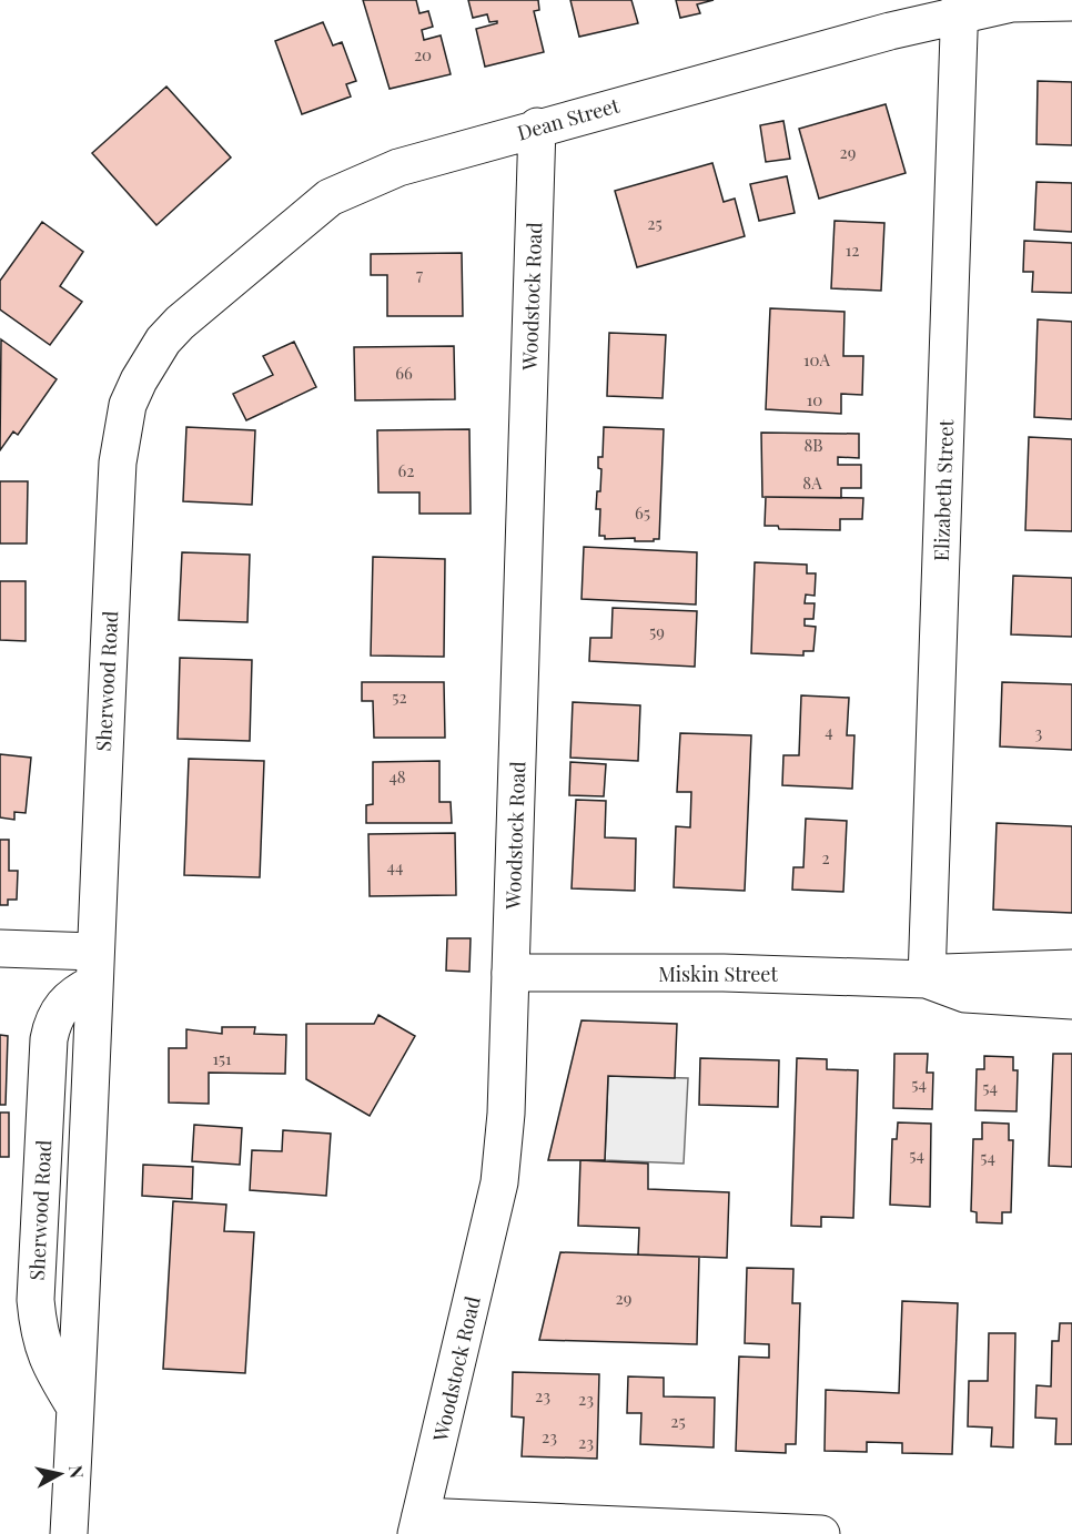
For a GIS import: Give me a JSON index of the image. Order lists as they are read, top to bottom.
{
  "streets": {
    "street": [
      "Dean Street",
      "Woodstock Road",
      "Elizabeth Street",
      "Sherwood Road",
      "Miskin Street"
    ]
  },
  "crossings": [
    ["Dean Street", "Woodstock Road"],
    ["Dean Street", "Elizabeth Street"],
    ["Dean Street", "Sherwood Road"],
    ["Woodstock Road", "Miskin Street"],
    ["Elizabeth Street", "Miskin Street"]
  ],
  "house_numbers": [
    "20",
    "29",
    "25",
    "12",
    "7",
    "10A",
    "66",
    "10",
    "8B",
    "62",
    "8A",
    "65",
    "59",
    "52",
    "4",
    "3",
    "48",
    "2",
    "44",
    "151",
    "54",
    "54",
    "54",
    "54",
    "29",
    "23",
    "23",
    "25",
    "23",
    "23"
  ],
  "north": "right"
}
